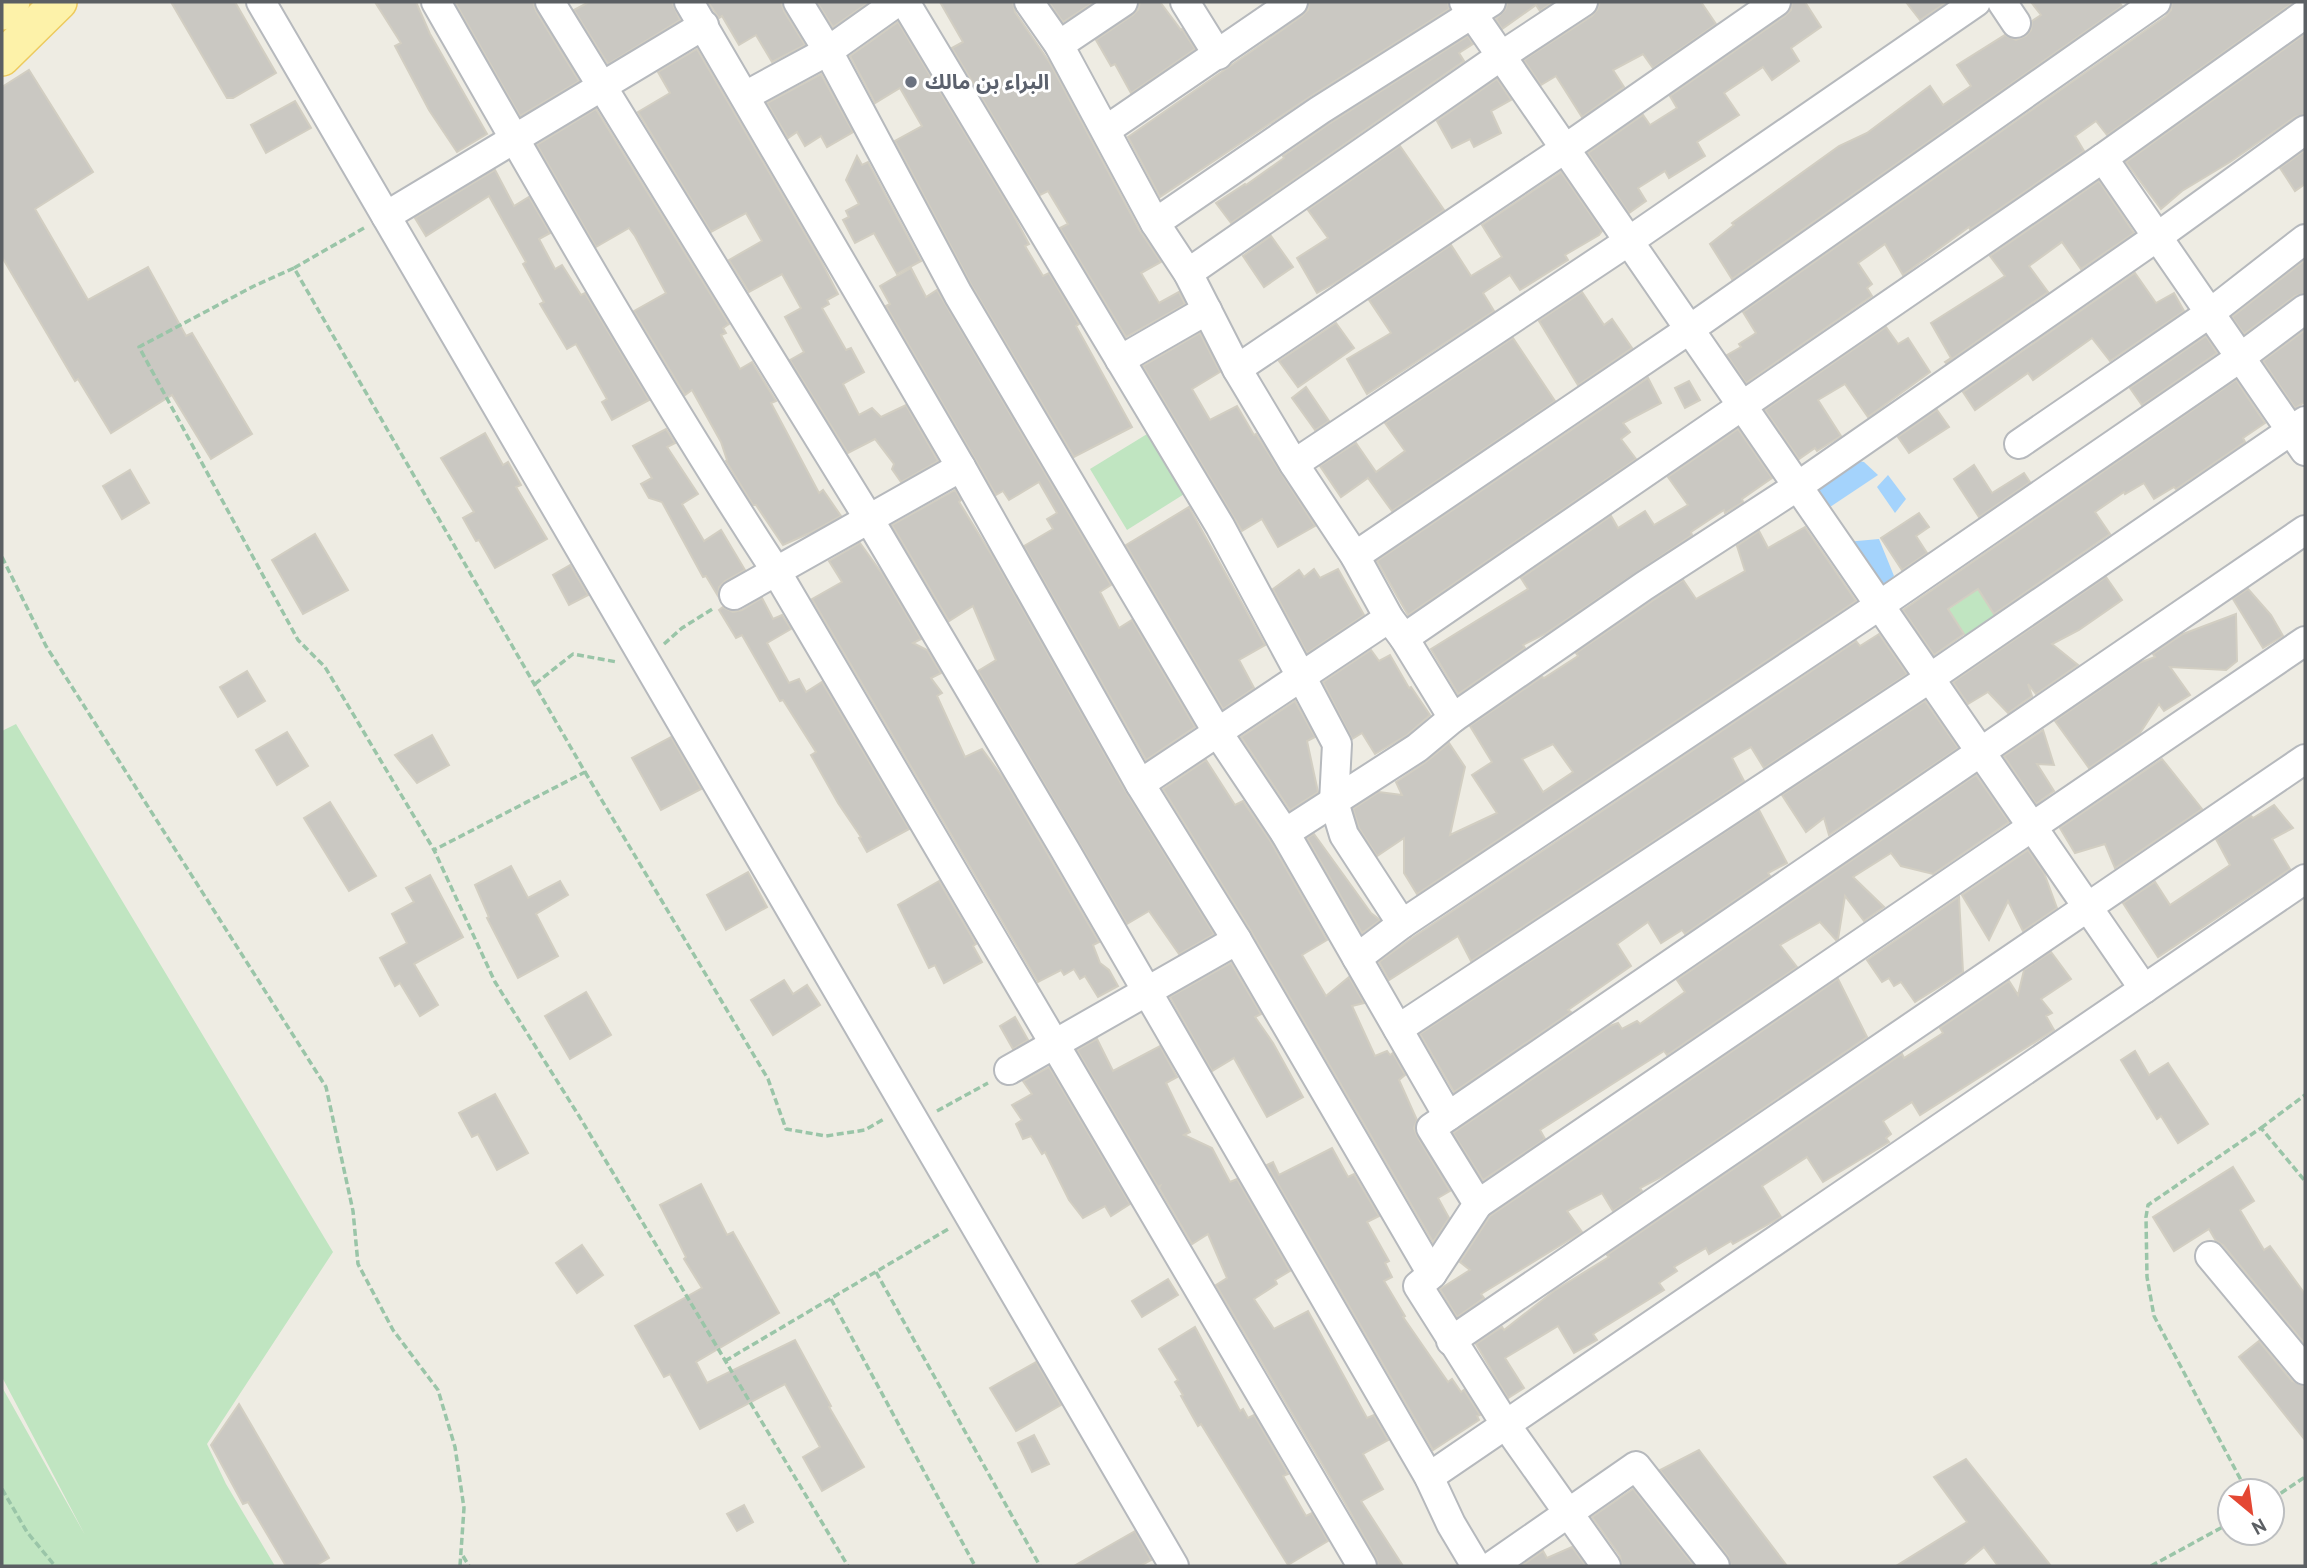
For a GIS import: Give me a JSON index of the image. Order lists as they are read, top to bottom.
{
  "places": ["البراء بن مالك"],
  "north": "bottom right"
}
